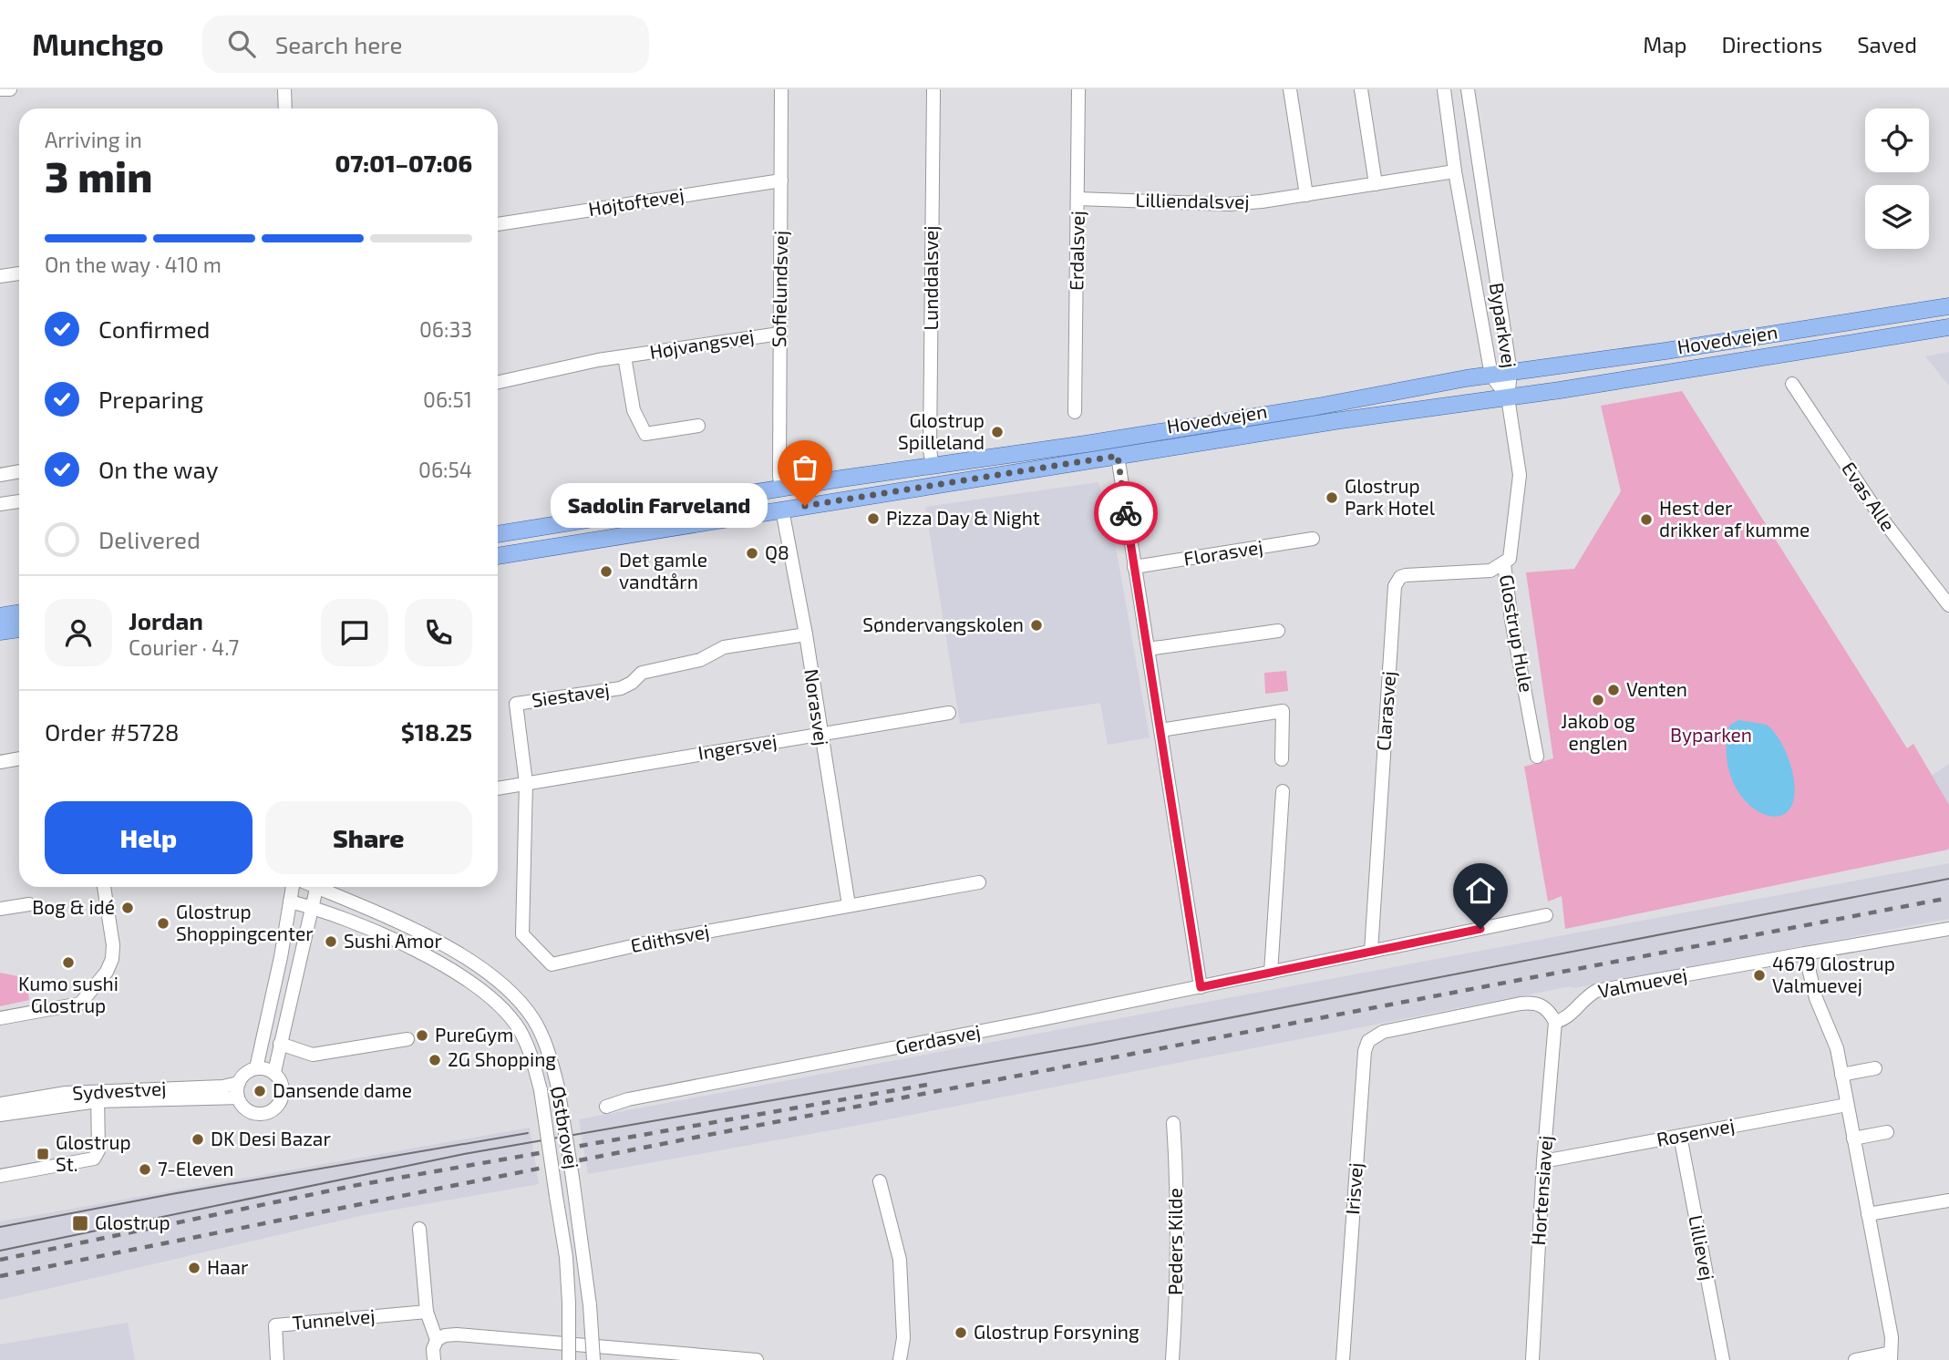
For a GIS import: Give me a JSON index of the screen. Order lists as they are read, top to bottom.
{
  "streets": {
    "main road": ["Hovedvejen"],
    "street": [
      "Lilliendalsvej",
      "Højtoftevej",
      "Erdalsvej",
      "Lunddalsvej",
      "Sofielundsvej",
      "Byparkvej",
      "Højvangsvej",
      "Evas Alle",
      "Florasvej",
      "Glostrup Hule",
      "Siestavej",
      "Norasvej",
      "Clarasvej",
      "Ingersvej",
      "Edithsvej",
      "Valmuevej",
      "Gerdasvej",
      "Sydvestvej",
      "Østbrovej",
      "Rosenvej",
      "Irisvej",
      "Hortensiavej",
      "Peders Kilde",
      "Lillievej",
      "Tunnelvej"
    ]
  },
  "crossings": [
    ["Lilliendalsvej", "Erdalsvej"],
    ["Lilliendalsvej", "Byparkvej"],
    ["Højtoftevej", "Sofielundsvej"],
    ["Lunddalsvej", "Hovedvejen"],
    ["Sofielundsvej", "Hovedvejen"],
    ["Sofielundsvej", "Højvangsvej"],
    ["Byparkvej", "Hovedvejen"],
    ["Byparkvej", "Glostrup Hule"],
    ["Hovedvejen", "Glostrup Hule"],
    ["Hovedvejen", "Norasvej"],
    ["Glostrup Hule", "Clarasvej"],
    ["Siestavej", "Norasvej"],
    ["Siestavej", "Ingersvej"],
    ["Siestavej", "Edithsvej"],
    ["Norasvej", "Ingersvej"],
    ["Norasvej", "Edithsvej"],
    ["Clarasvej", "Gerdasvej"],
    ["Ingersvej", "Edithsvej"],
    ["Valmuevej", "Irisvej"],
    ["Valmuevej", "Hortensiavej"],
    ["Rosenvej", "Hortensiavej"],
    ["Rosenvej", "Lillievej"],
    ["Irisvej", "Hortensiavej"]
  ],
  "parks": ["Byparken"],
  "places": {
    "other": [
      "Glostrup Spilleland",
      "Glostrup Park Hotel",
      "Sadolin Farveland",
      "Pizza Day & Night",
      "Hest der drikker af kumme",
      "Q8",
      "Det gamle vandtårn",
      "Søndervangskolen",
      "Venten",
      "Jakob og englen",
      "Bog & idé",
      "Glostrup Shoppingcenter",
      "Sushi Amor",
      "Kumo sushi Glostrup",
      "4679 Glostrup Valmuevej",
      "PureGym",
      "2G Shopping",
      "Dansende dame",
      "DK Desi Bazar",
      "7-Eleven",
      "Haar",
      "Glostrup Forsyning"
    ],
    "transit": ["Glostrup St.", "Glostrup"]
  },
  "page": {
    "header": "Munchgo",
    "search": "Search here",
    "nav": ["Map", "Directions", "Saved"],
    "heading": ["3 min", "Arriving in", "07:01–07:06"],
    "panel": [
      "Jordan",
      "Courier · 4.7",
      "Order #5728",
      "$18.25"
    ],
    "bar": "On the way · 410 m",
    "list": [
      ["Confirmed", "06:33"],
      ["Preparing", "06:51"],
      ["On the way", "06:54"],
      "Delivered"
    ],
    "bubble": "Sadolin Farveland",
    "buttons": ["Help", "Share"]
  }
}
